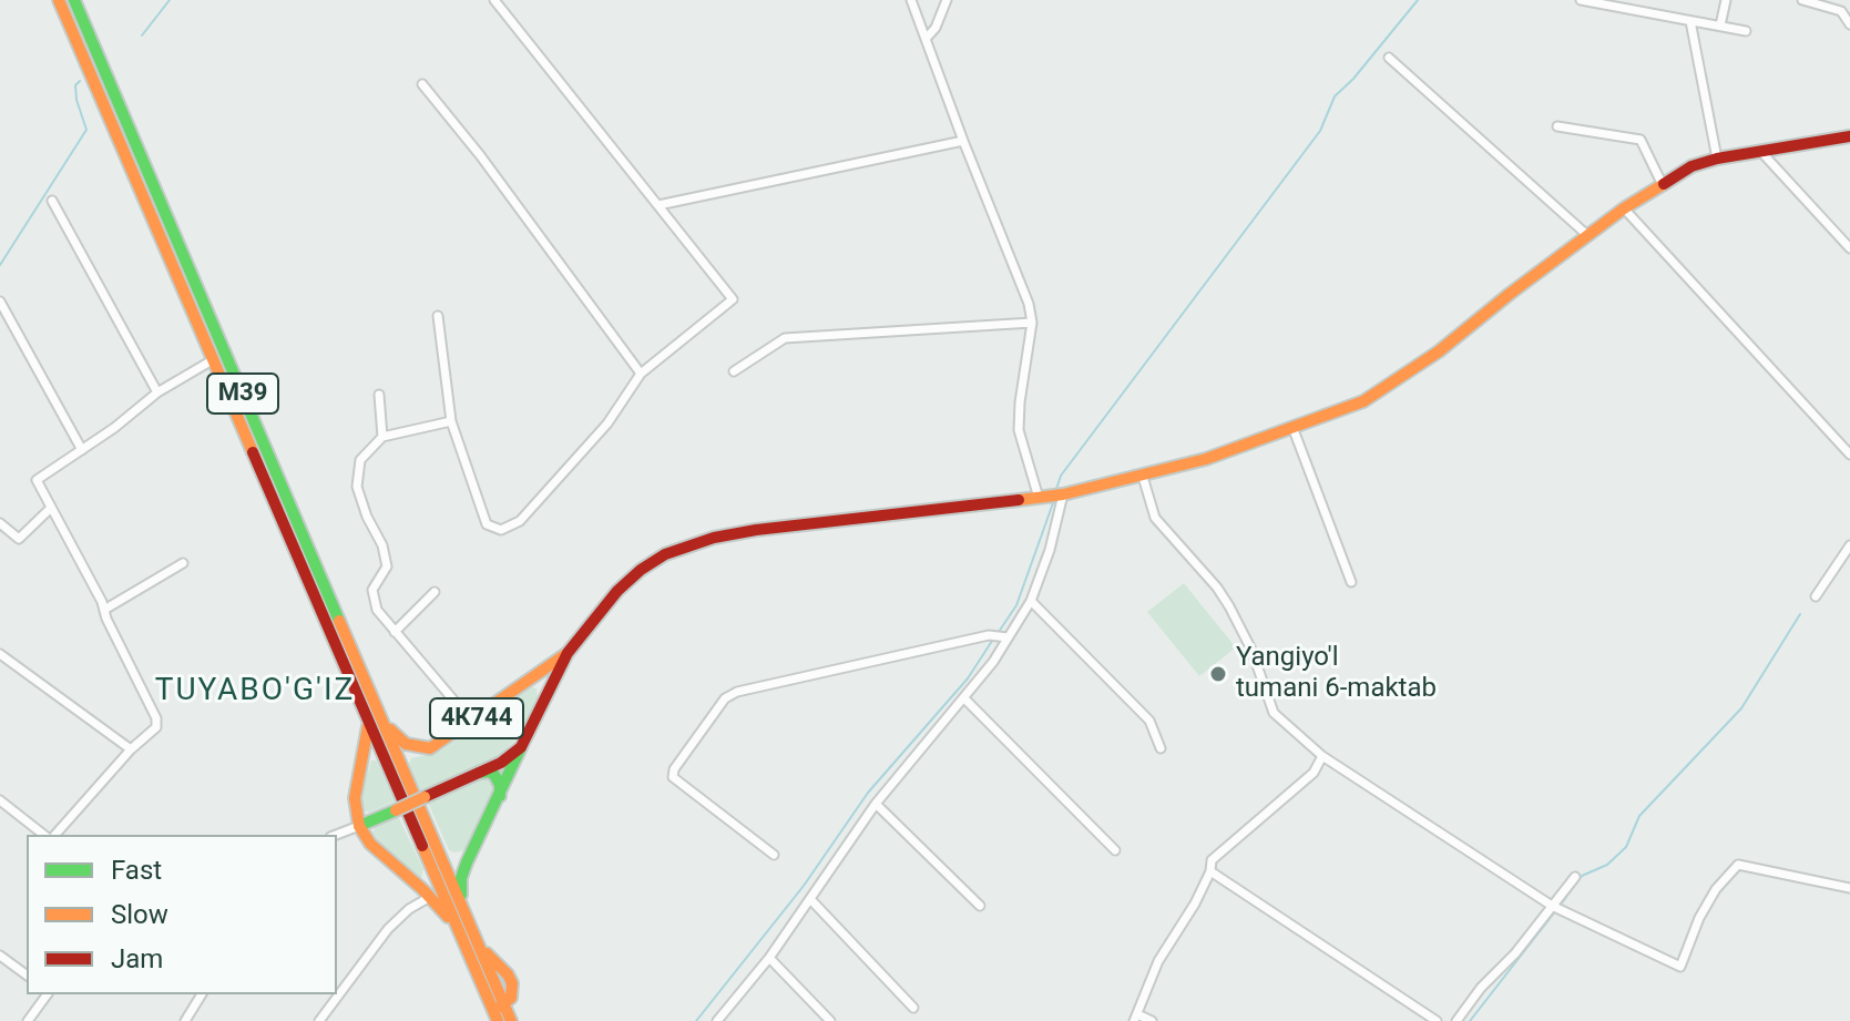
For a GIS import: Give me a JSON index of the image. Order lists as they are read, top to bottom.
{
  "streets": {
    "main road": ["M39", "4К744"]
  },
  "crossings": [
    ["M39", "4К744"]
  ],
  "districts": ["TUYABO'G'IZ"],
  "places": ["Yangiyo'l tumani 6-maktab"],
  "legend": ["Fast", "Slow", "Jam"]
}
